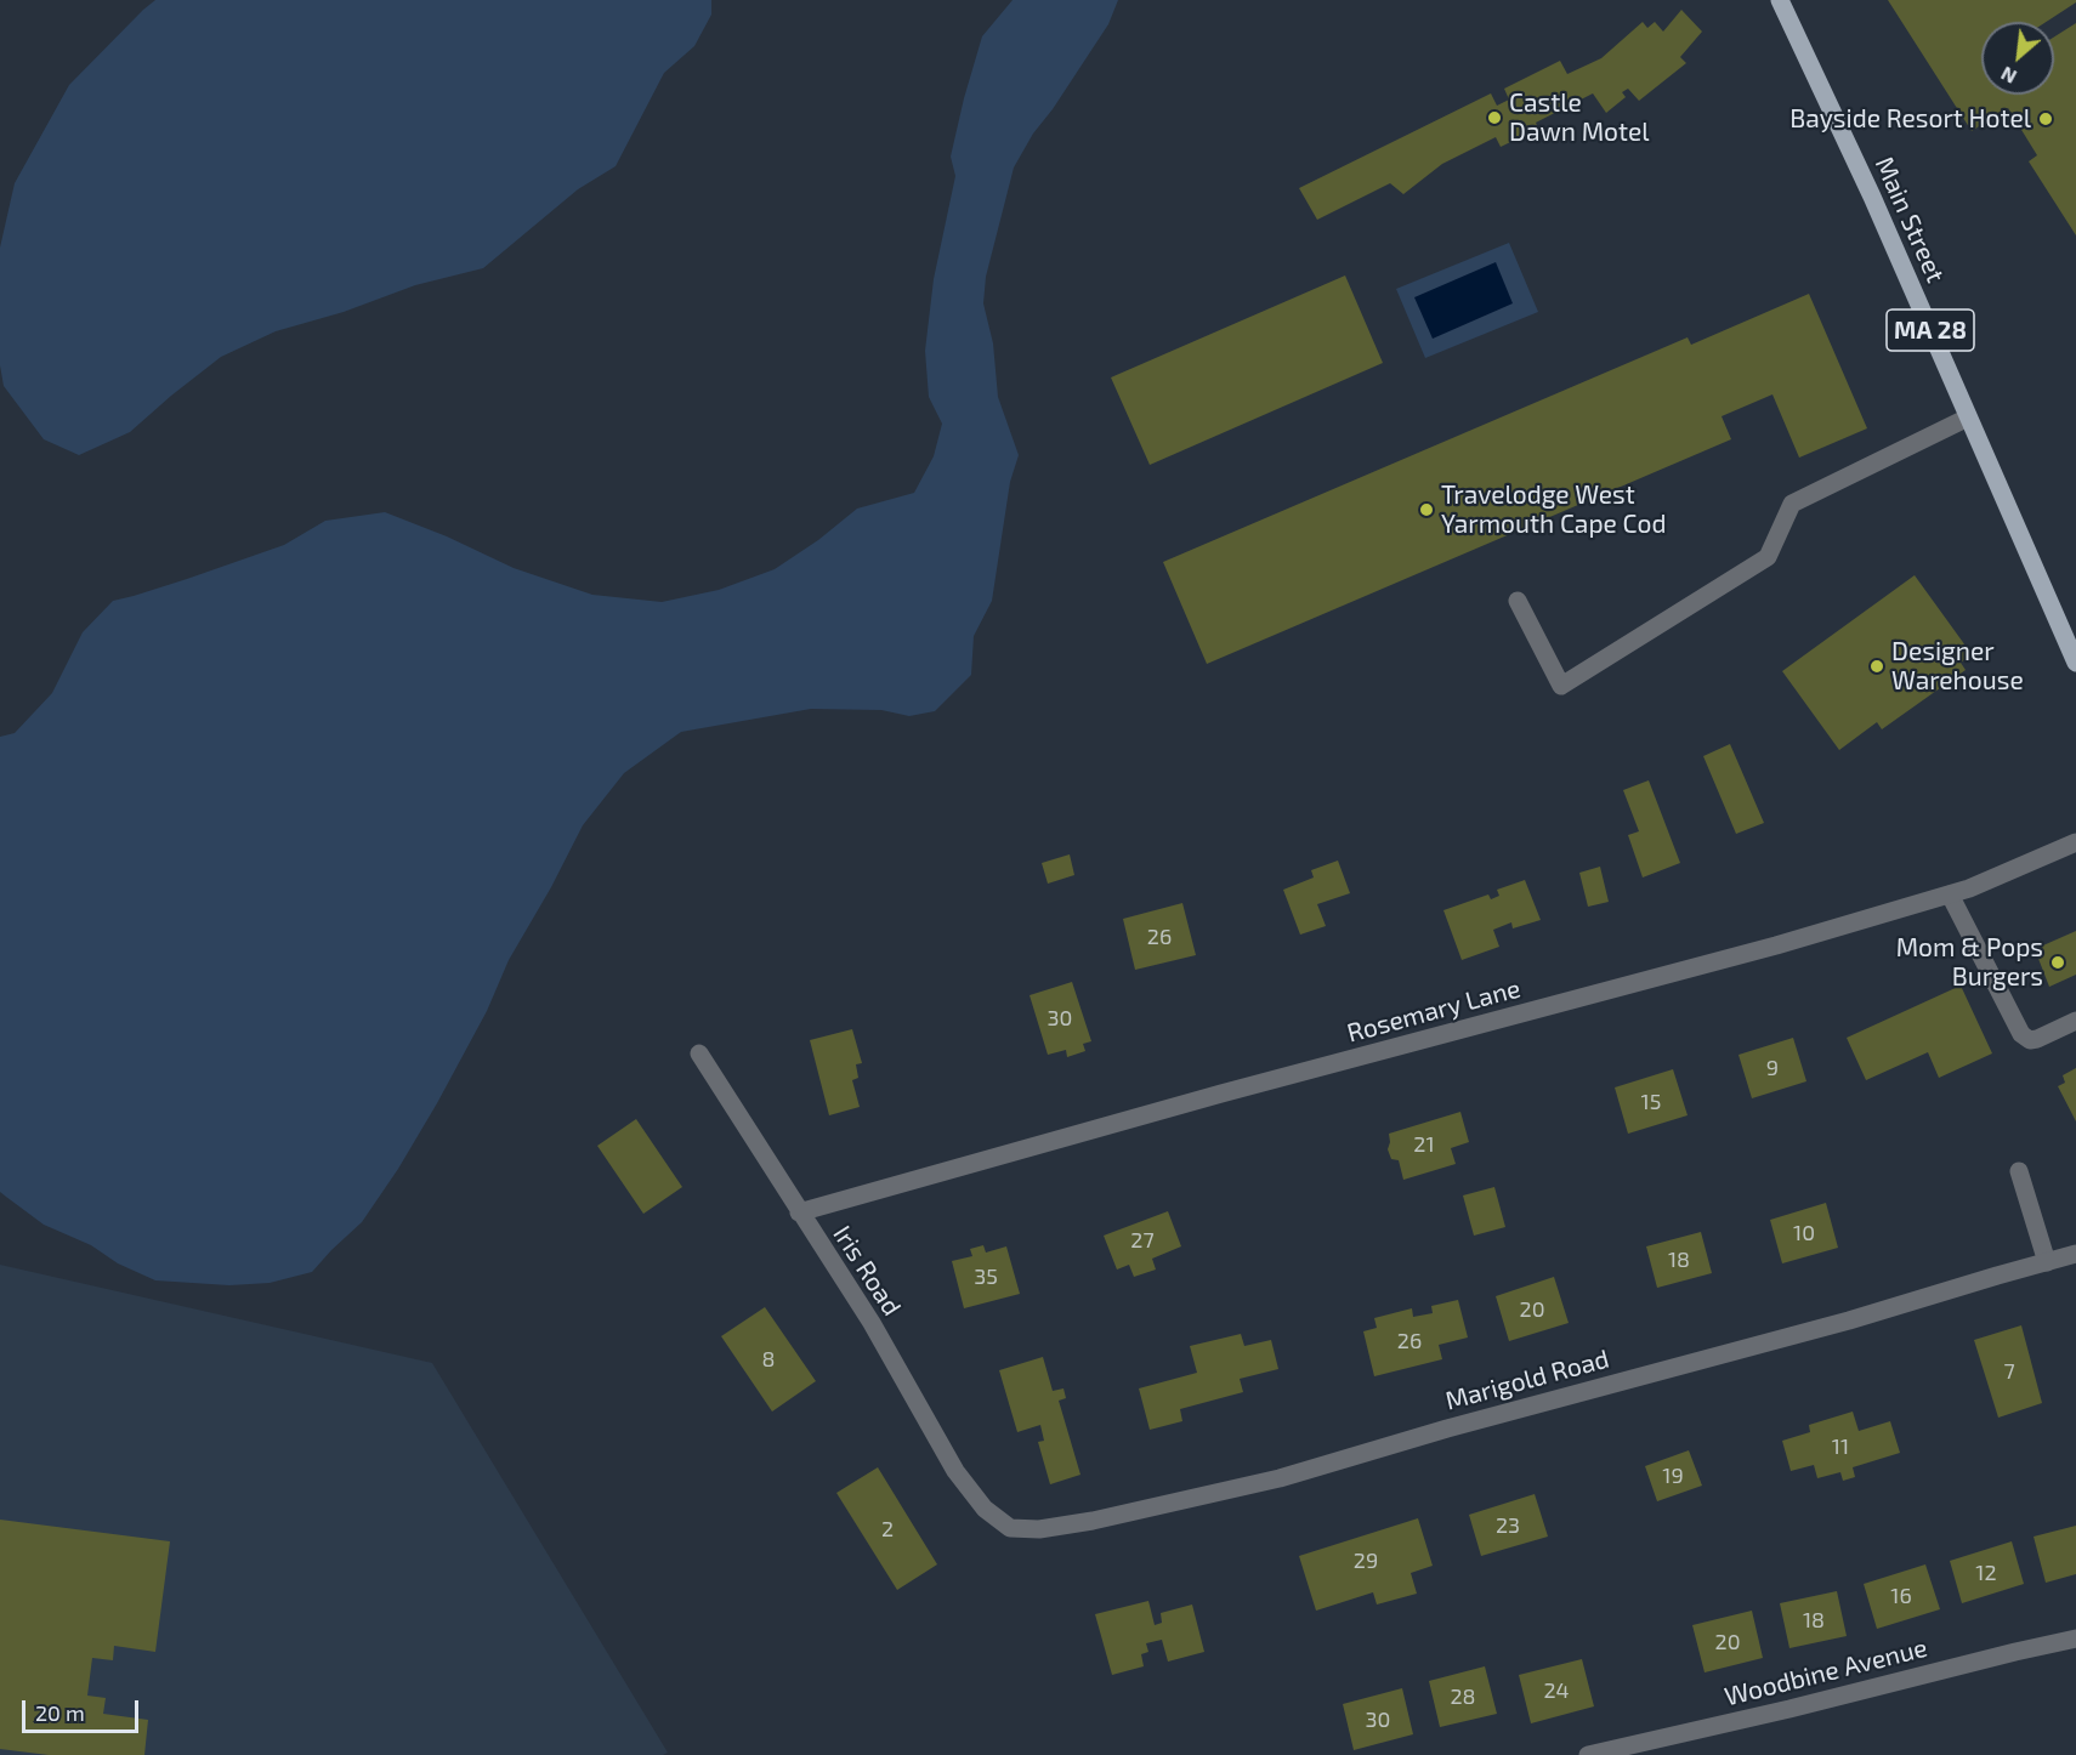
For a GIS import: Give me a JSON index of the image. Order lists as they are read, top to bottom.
{
  "streets": {
    "main road": ["Main Street", "MA 28"],
    "street": [
      "Rosemary Lane",
      "Iris Road",
      "Marigold Road",
      "Woodbine Avenue"
    ]
  },
  "crossings": [
    ["Rosemary Lane", "Iris Road"],
    ["Iris Road", "Marigold Road"]
  ],
  "places": [
    "Castle Dawn Motel",
    "Bayside Resort Hotel",
    "Travelodge West Yarmouth Cape Cod",
    "Designer Warehouse",
    "Mom & Pops Burgers"
  ],
  "house_numbers": [
    "26",
    "30",
    "9",
    "15",
    "21",
    "10",
    "27",
    "18",
    "35",
    "20",
    "26",
    "8",
    "7",
    "11",
    "19",
    "23",
    "2",
    "29",
    "12",
    "16",
    "18",
    "20",
    "24",
    "28",
    "30"
  ],
  "scale_bar": "20 m",
  "north": "bottom left"
}
